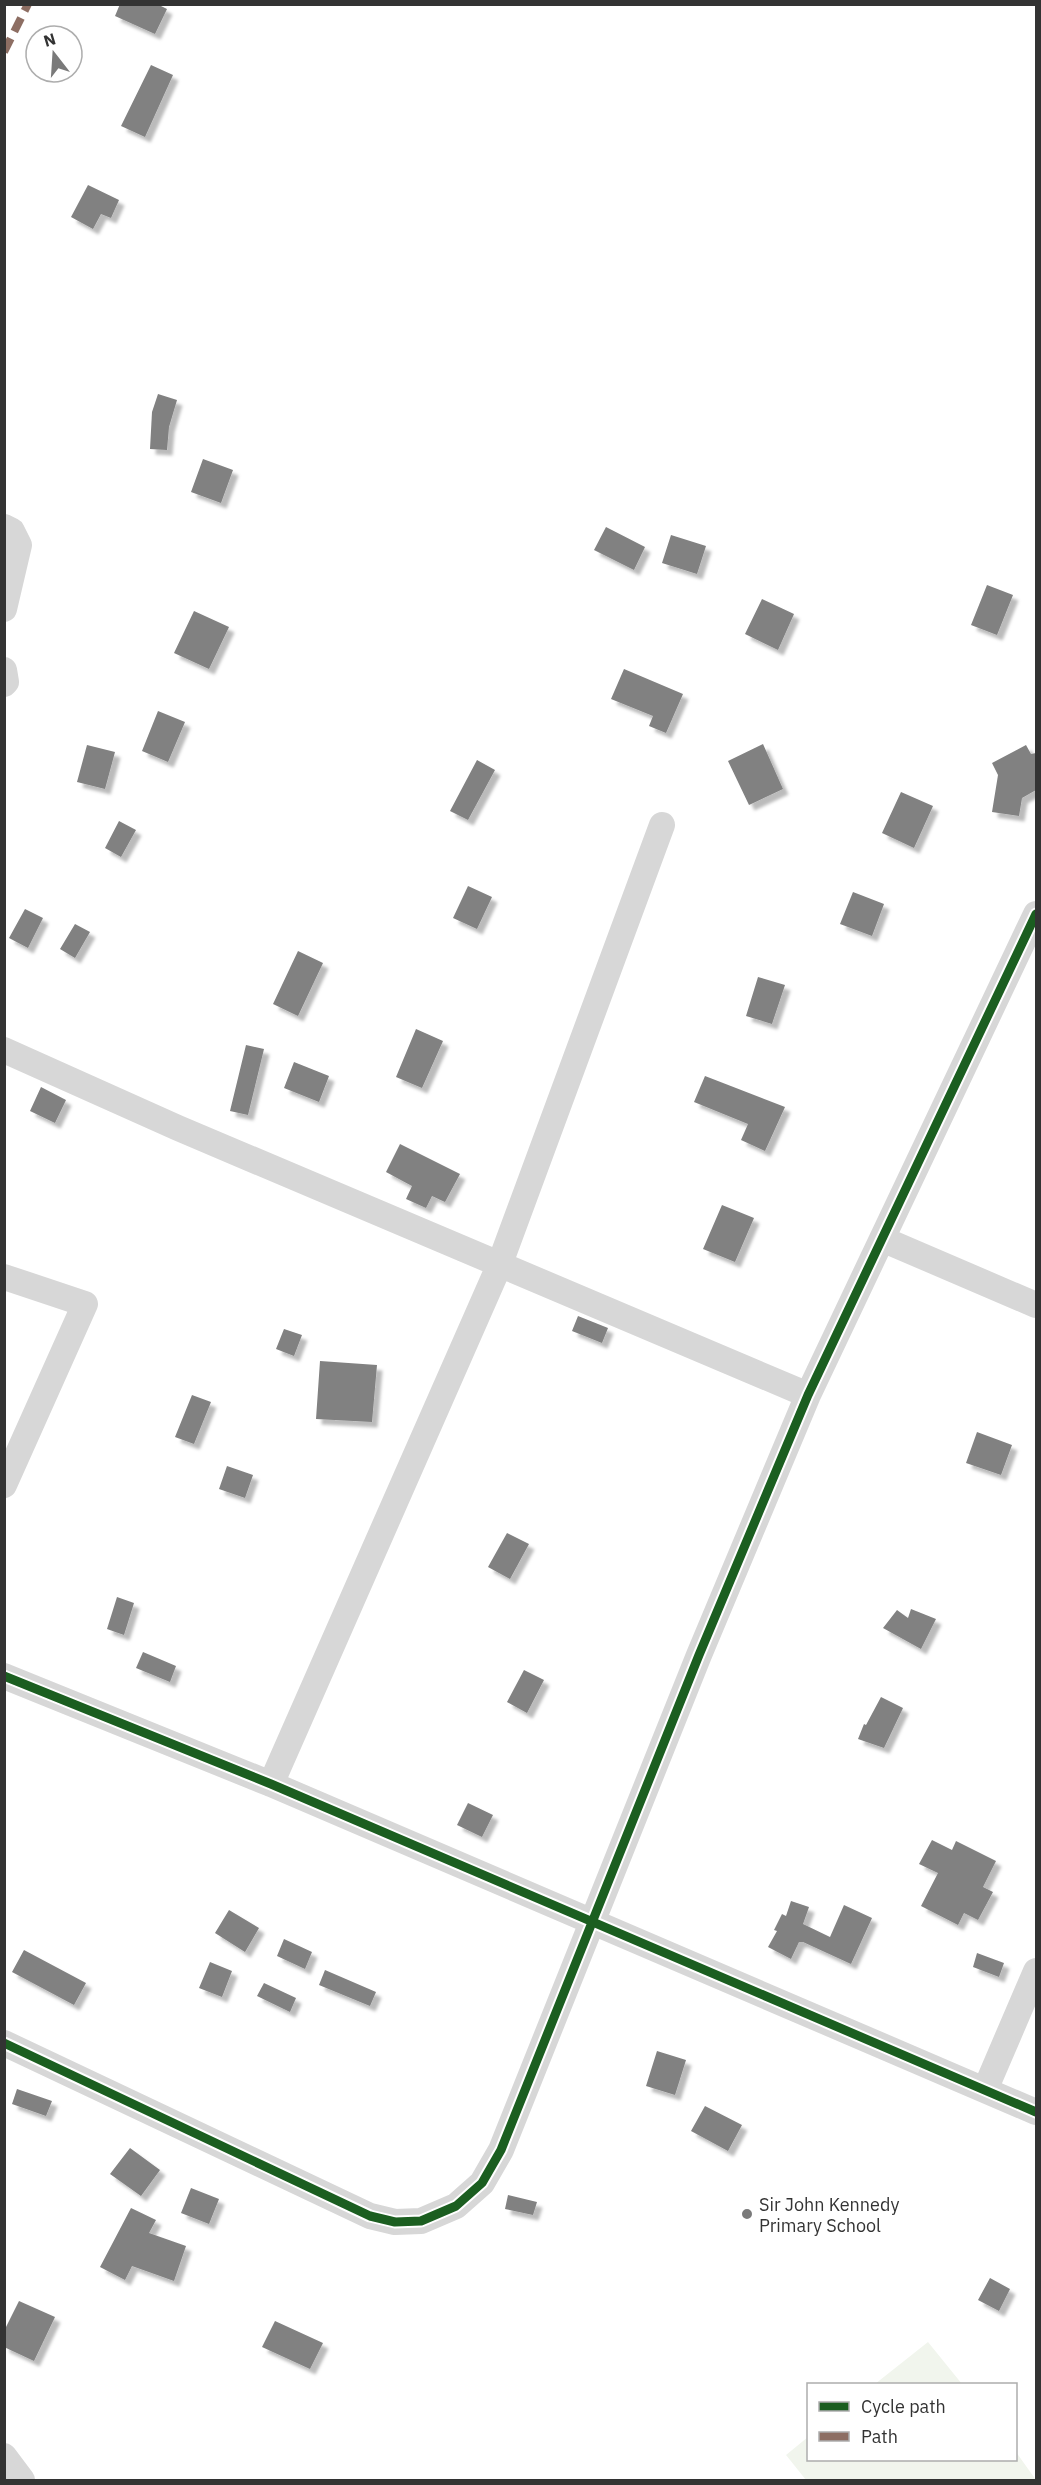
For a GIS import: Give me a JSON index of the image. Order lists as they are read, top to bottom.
{
  "places": ["Sir John Kennedy Primary School"],
  "legend": ["Cycle path", "Path"],
  "north": "top"
}
